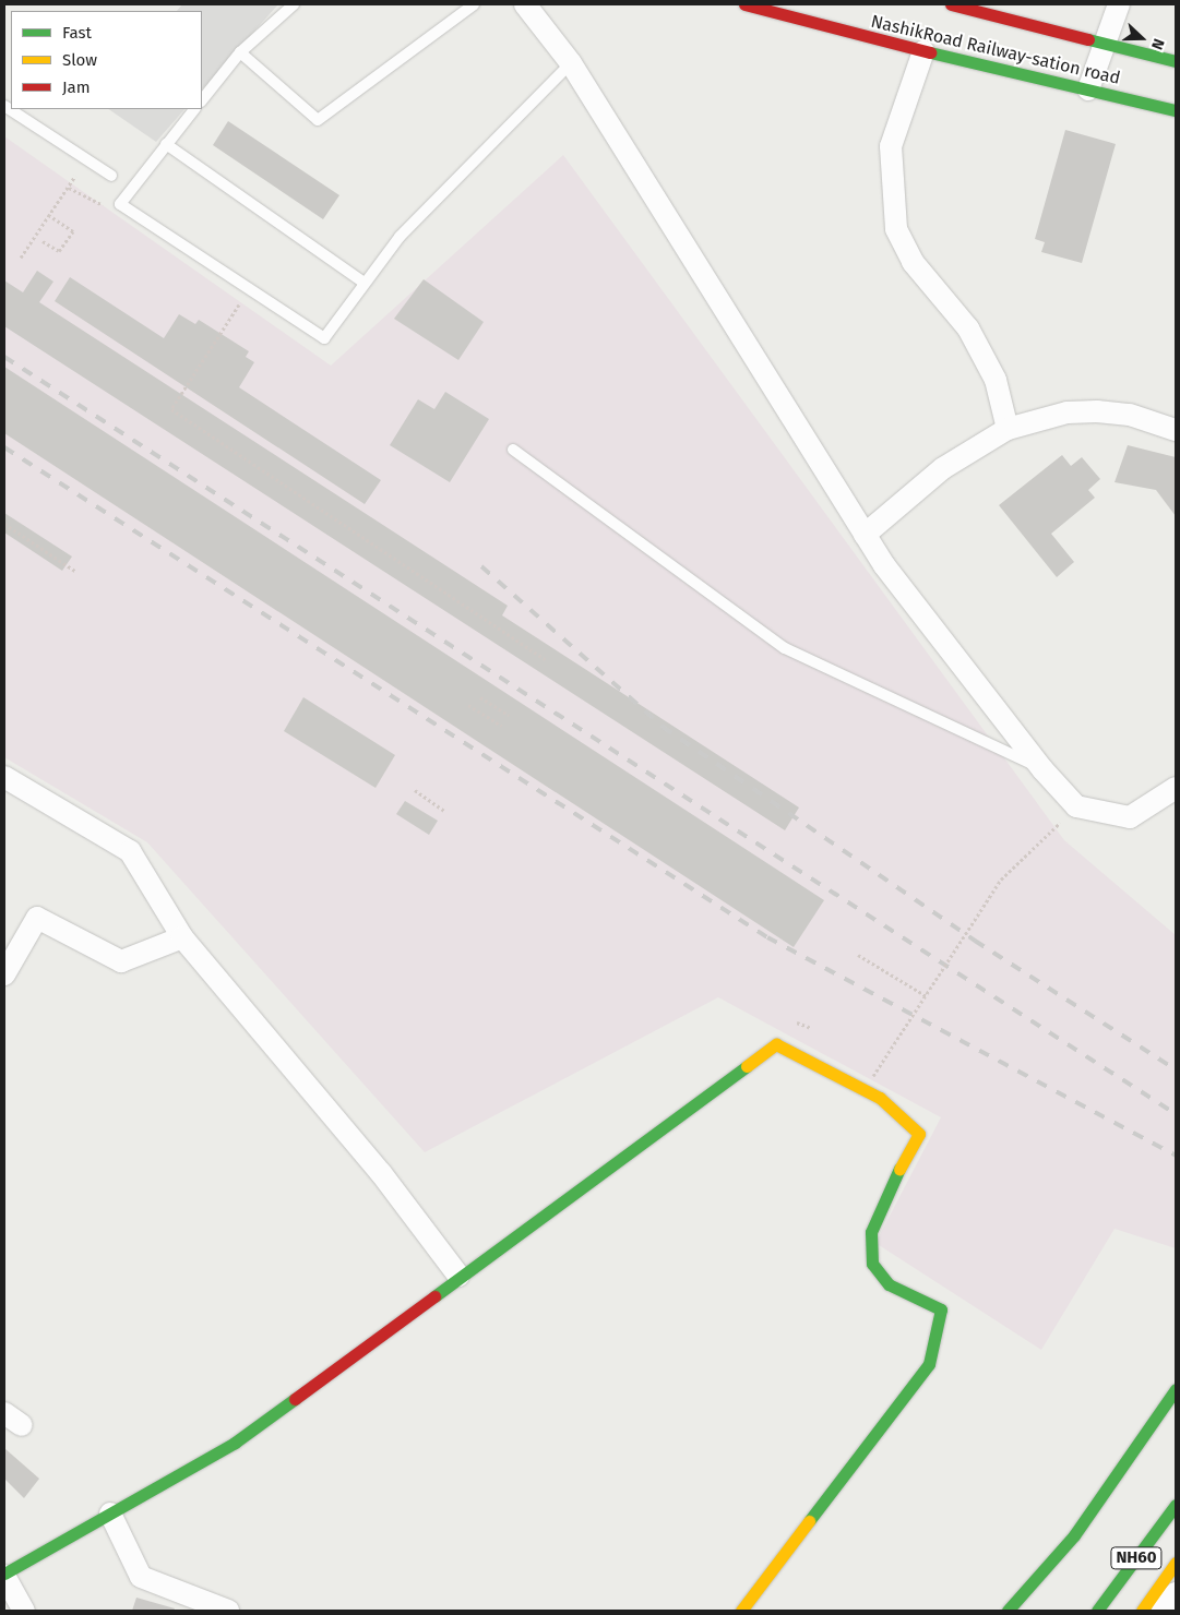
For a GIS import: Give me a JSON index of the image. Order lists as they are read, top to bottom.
{
  "streets": {
    "main road": ["NashikRoad Railway-sation road", "NH60"]
  },
  "legend": ["Fast", "Slow", "Jam"],
  "north": "right"
}
